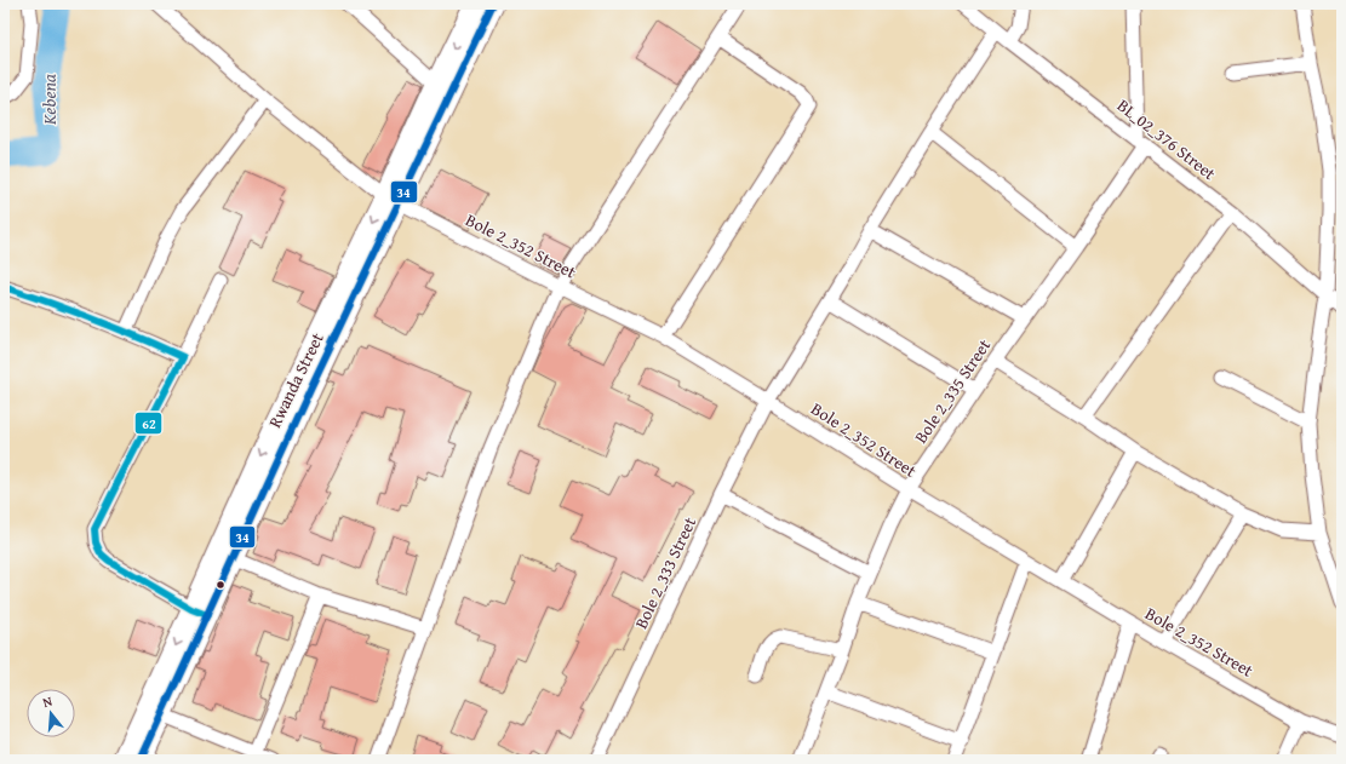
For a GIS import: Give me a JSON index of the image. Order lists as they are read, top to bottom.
{
  "streets": {
    "main road": ["Rwanda Street"],
    "street": [
      "BL_02_376 Street",
      "Bole 2_352 Street",
      "Bole 2_335 Street",
      "Bole 2_333 Street"
    ]
  },
  "crossings": [
    ["BL_02_376 Street", "Bole 2_335 Street"],
    ["BL_02_376 Street", "Bole 2_333 Street"],
    ["Bole 2_352 Street", "Rwanda Street"],
    ["Bole 2_352 Street", "Bole 2_335 Street"],
    ["Bole 2_352 Street", "Bole 2_333 Street"]
  ],
  "water": ["Kebena"],
  "lines": ["transit line 34", "transit line 62"],
  "north": "top"
}
